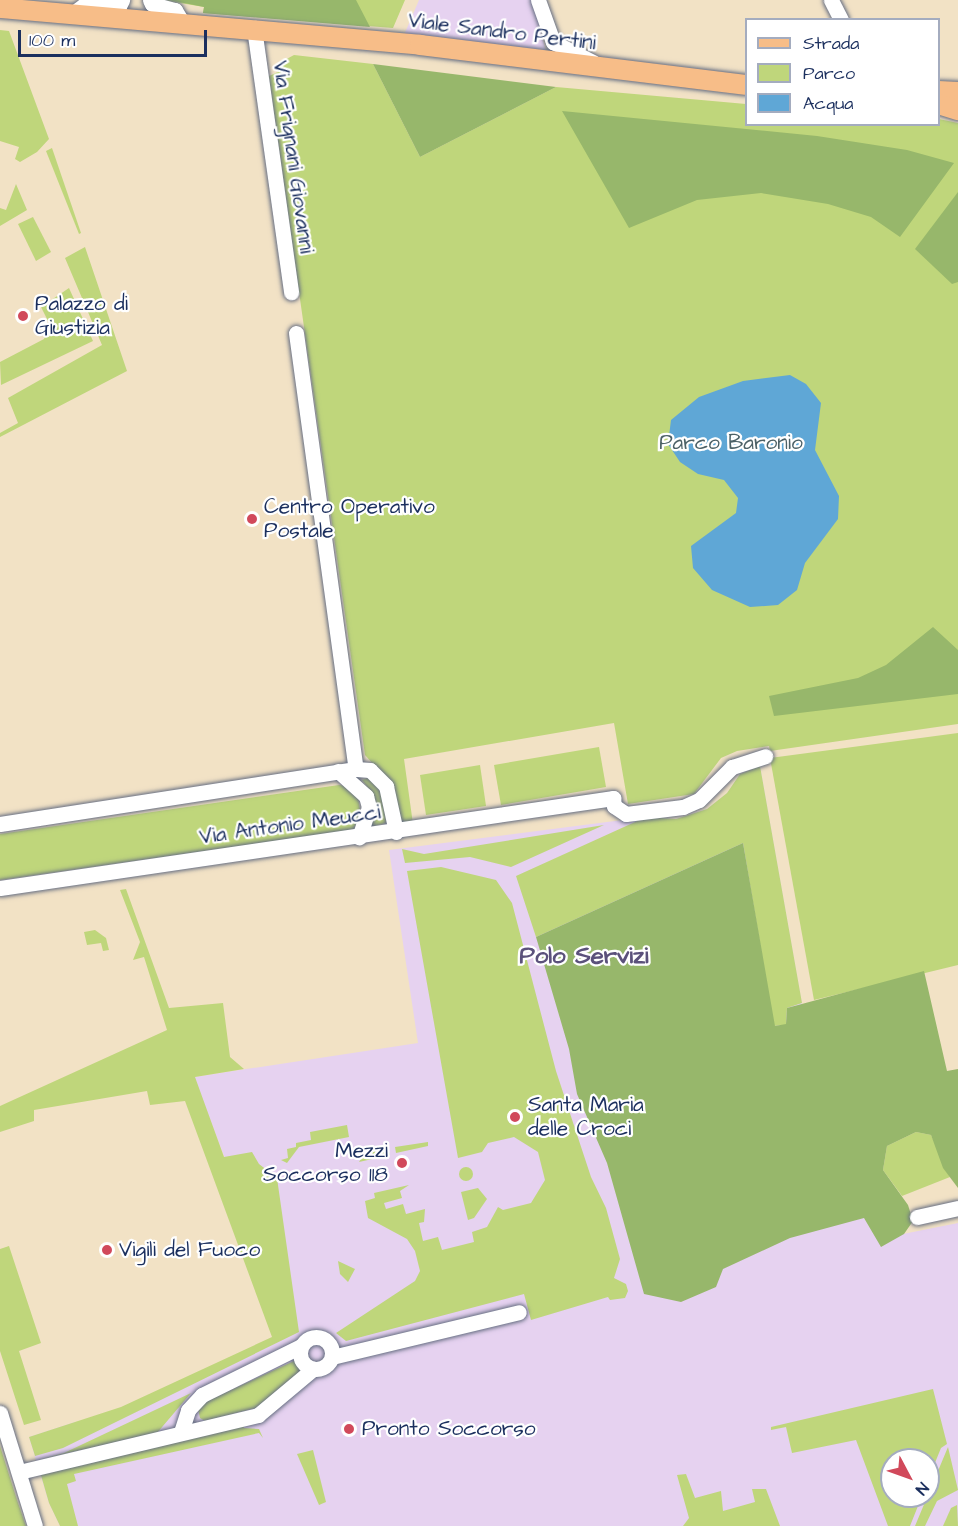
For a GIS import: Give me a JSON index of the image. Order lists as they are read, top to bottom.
{
  "streets": {
    "main road": ["Viale Sandro Pertini"],
    "street": ["Via Frignani Giovanni", "Via Antonio Meucci"]
  },
  "crossings": [
    ["Viale Sandro Pertini", "Via Frignani Giovanni"]
  ],
  "districts": ["Polo Servizi"],
  "parks": ["Parco Baronio"],
  "places": [
    "Palazzo di Giustizia",
    "Centro Operativo Postale",
    "Santa Maria delle Croci",
    "Mezzi Soccorso 118",
    "Vigili del Fuoco",
    "Pronto Soccorso"
  ],
  "legend": ["Strada", "Parco", "Acqua"],
  "scale_bar": "100 m",
  "north": "bottom right"
}
